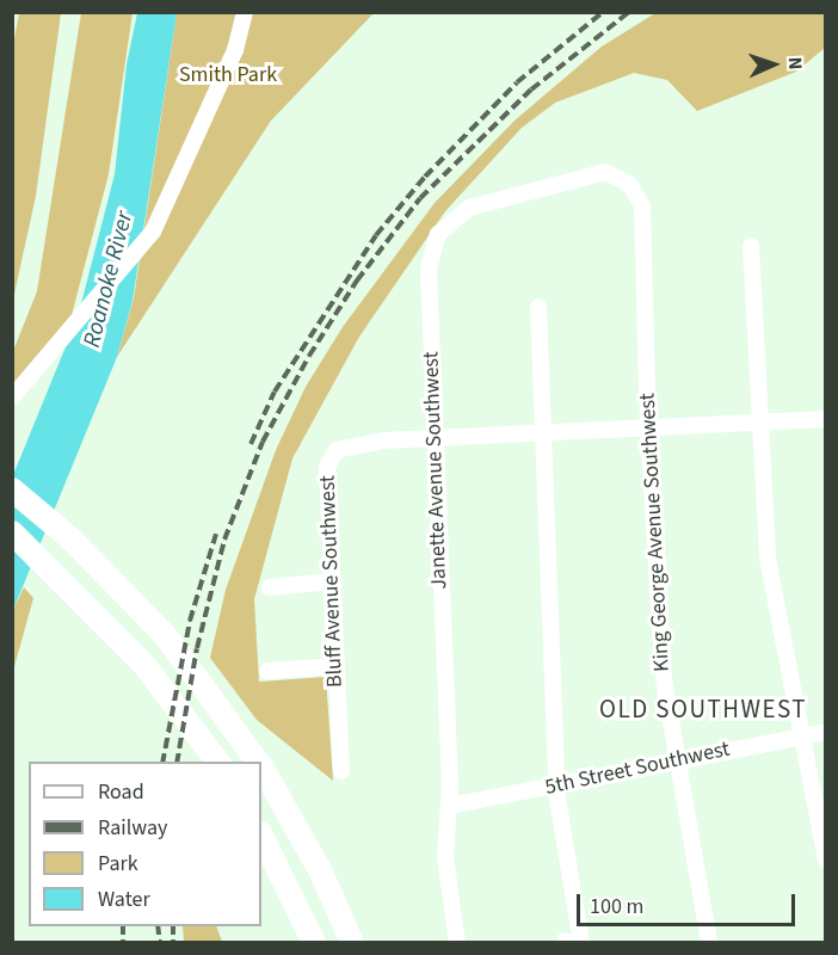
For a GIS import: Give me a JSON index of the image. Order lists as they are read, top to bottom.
{
  "streets": {
    "street": [
      "Janette Avenue Southwest",
      "King George Avenue Southwest",
      "Bluff Avenue Southwest",
      "5th Street Southwest"
    ]
  },
  "crossings": [
    ["Janette Avenue Southwest", "King George Avenue Southwest"],
    ["Janette Avenue Southwest", "Bluff Avenue Southwest"],
    ["Janette Avenue Southwest", "5th Street Southwest"],
    ["King George Avenue Southwest", "5th Street Southwest"]
  ],
  "districts": ["OLD SOUTHWEST"],
  "water": ["Roanoke River"],
  "parks": ["Smith Park"],
  "legend": [
    "Road",
    "Railway",
    "Park",
    "Water"
  ],
  "scale_bar": "100 m",
  "north": "right"
}
